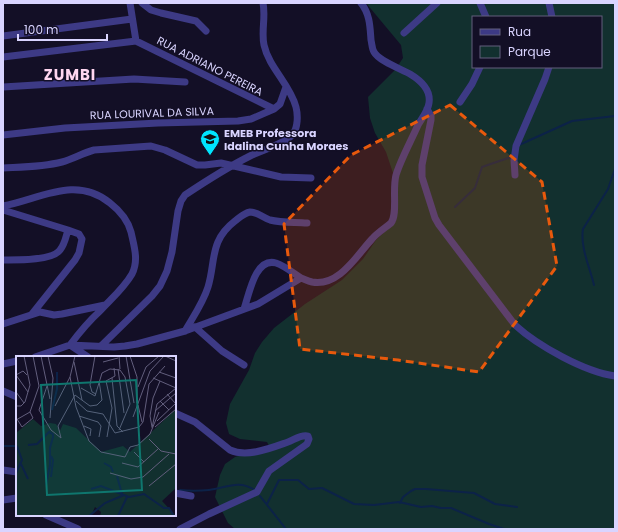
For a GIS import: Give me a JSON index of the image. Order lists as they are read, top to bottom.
{
  "streets": {
    "street": ["RUA ADRIANO PEREIRA", "RUA LOURIVAL DA SILVA"]
  },
  "crossings": [
    ["RUA ADRIANO PEREIRA", "RUA LOURIVAL DA SILVA"]
  ],
  "districts": ["ZUMBI"],
  "places": {
    "school or university": ["EMEB Professora Idalina Cunha Moraes"]
  },
  "legend": ["Rua", "Parque"],
  "scale_bar": "100 m"
}
